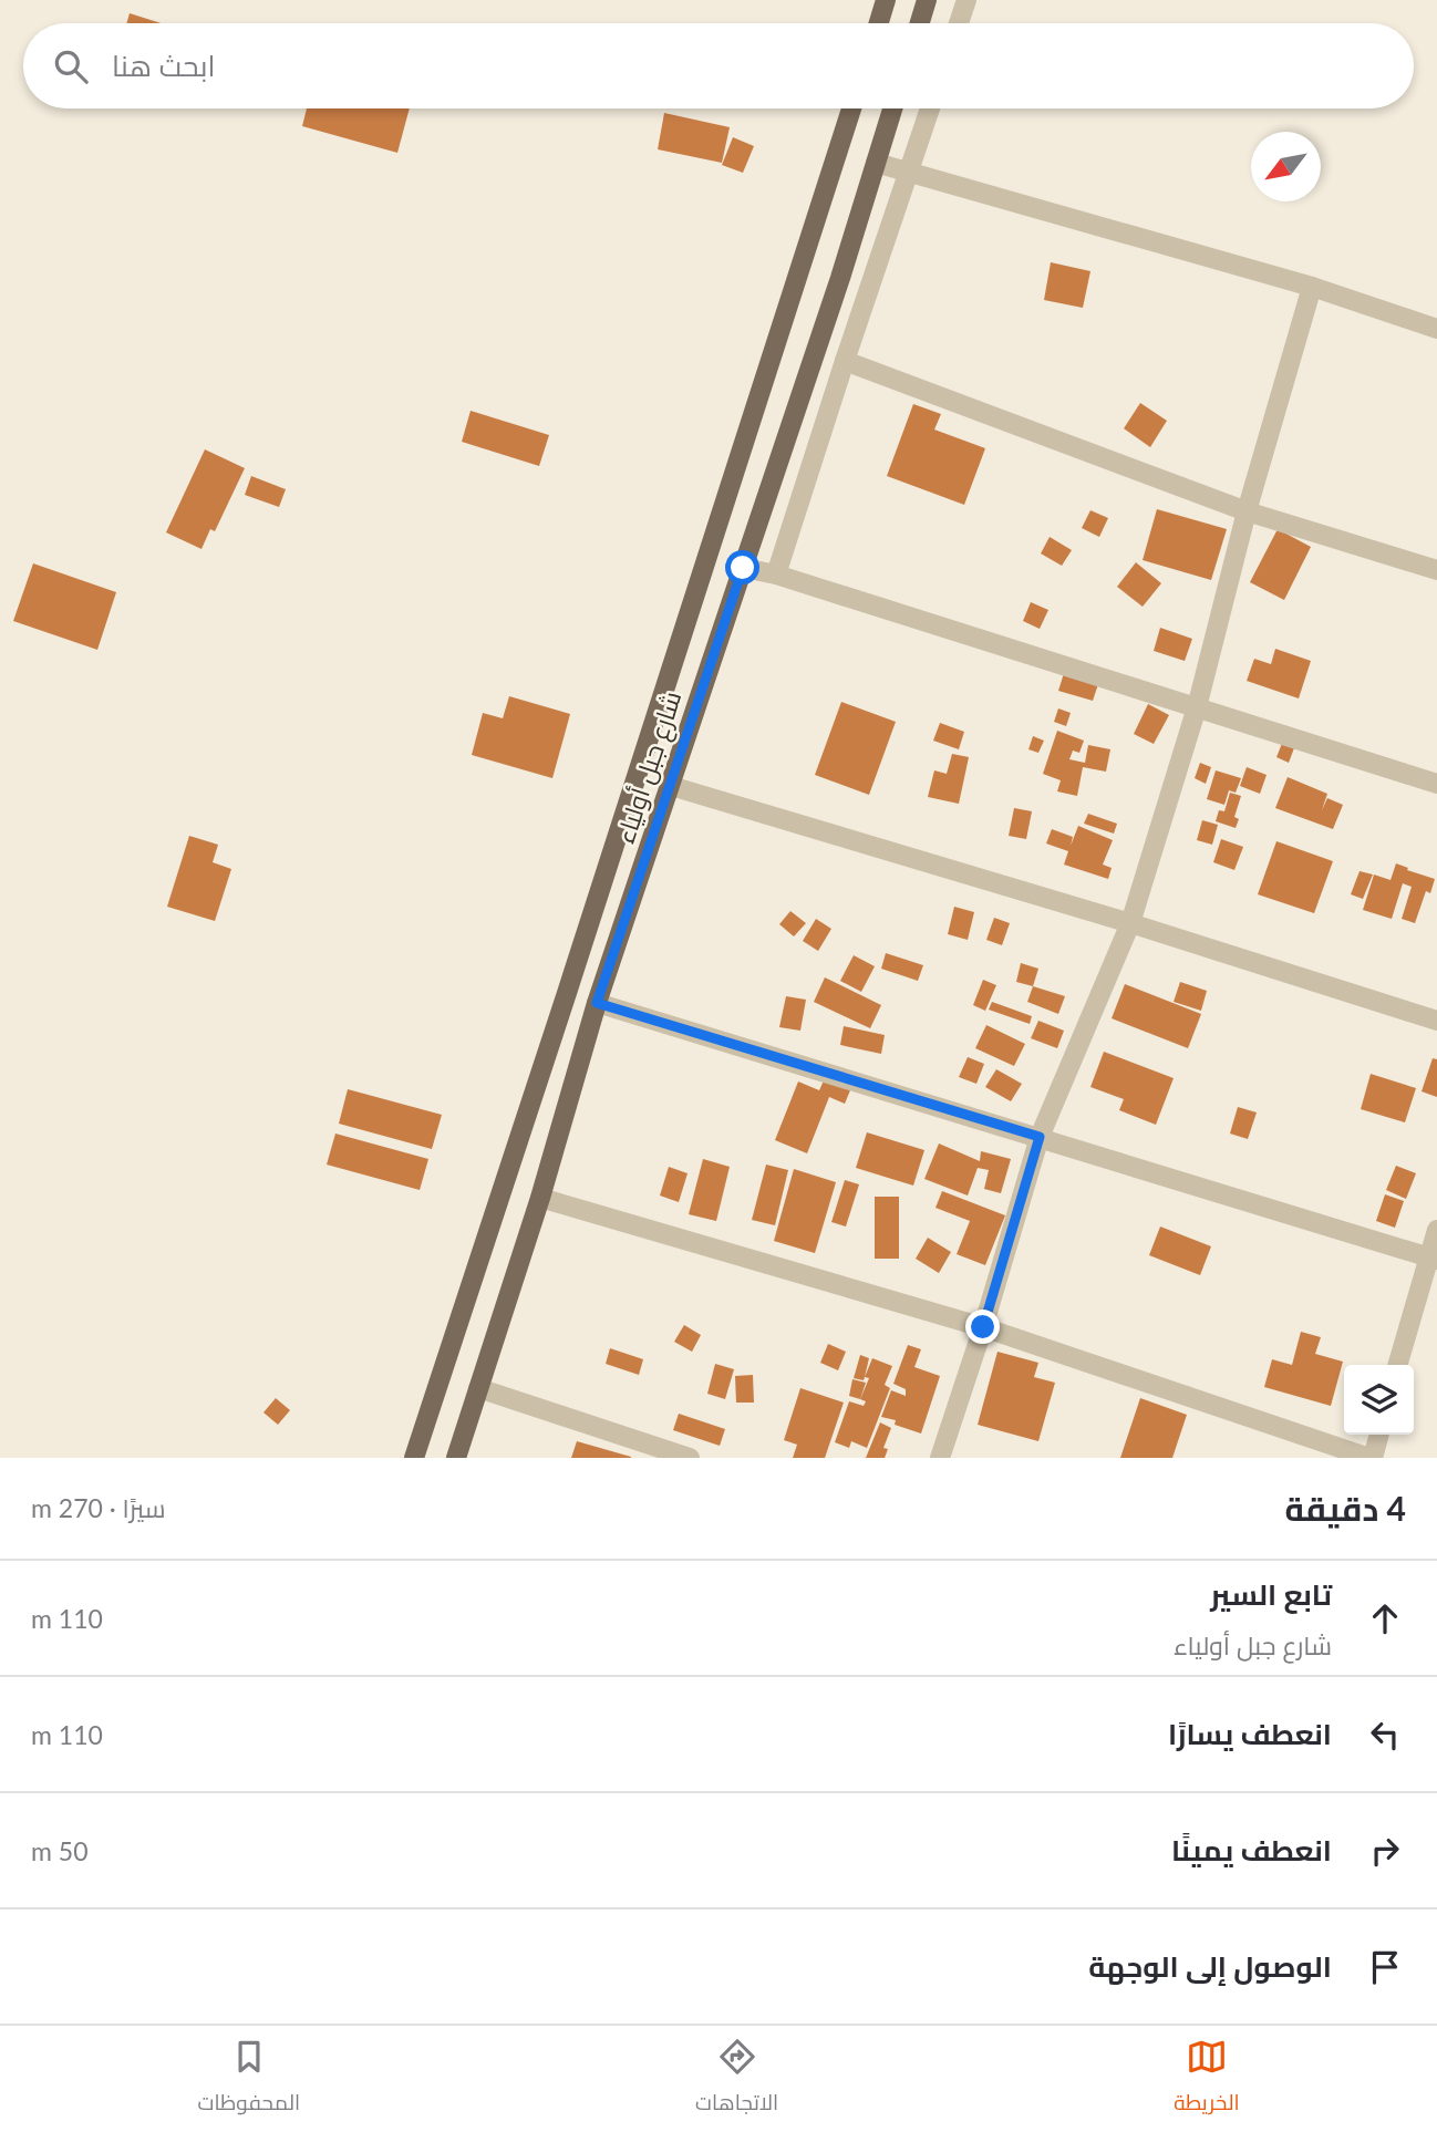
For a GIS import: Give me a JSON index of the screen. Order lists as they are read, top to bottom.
{
  "streets": {
    "main road": ["شارع جبل أولياء"]
  },
  "north": "bottom left",
  "page": {
    "search": "ابحث هنا",
    "heading": ["4 دقيقة", "سيرًا · 270 m"],
    "list": [
      ["تابع السير", "شارع جبل أولياء", "110 m"],
      ["انعطف يسارًا", "110 m"],
      ["انعطف يمينًا", "50 m"],
      "الوصول إلى الوجهة"
    ],
    "nav": ["الخريطة", "الاتجاهات", "المحفوظات"]
  }
}
